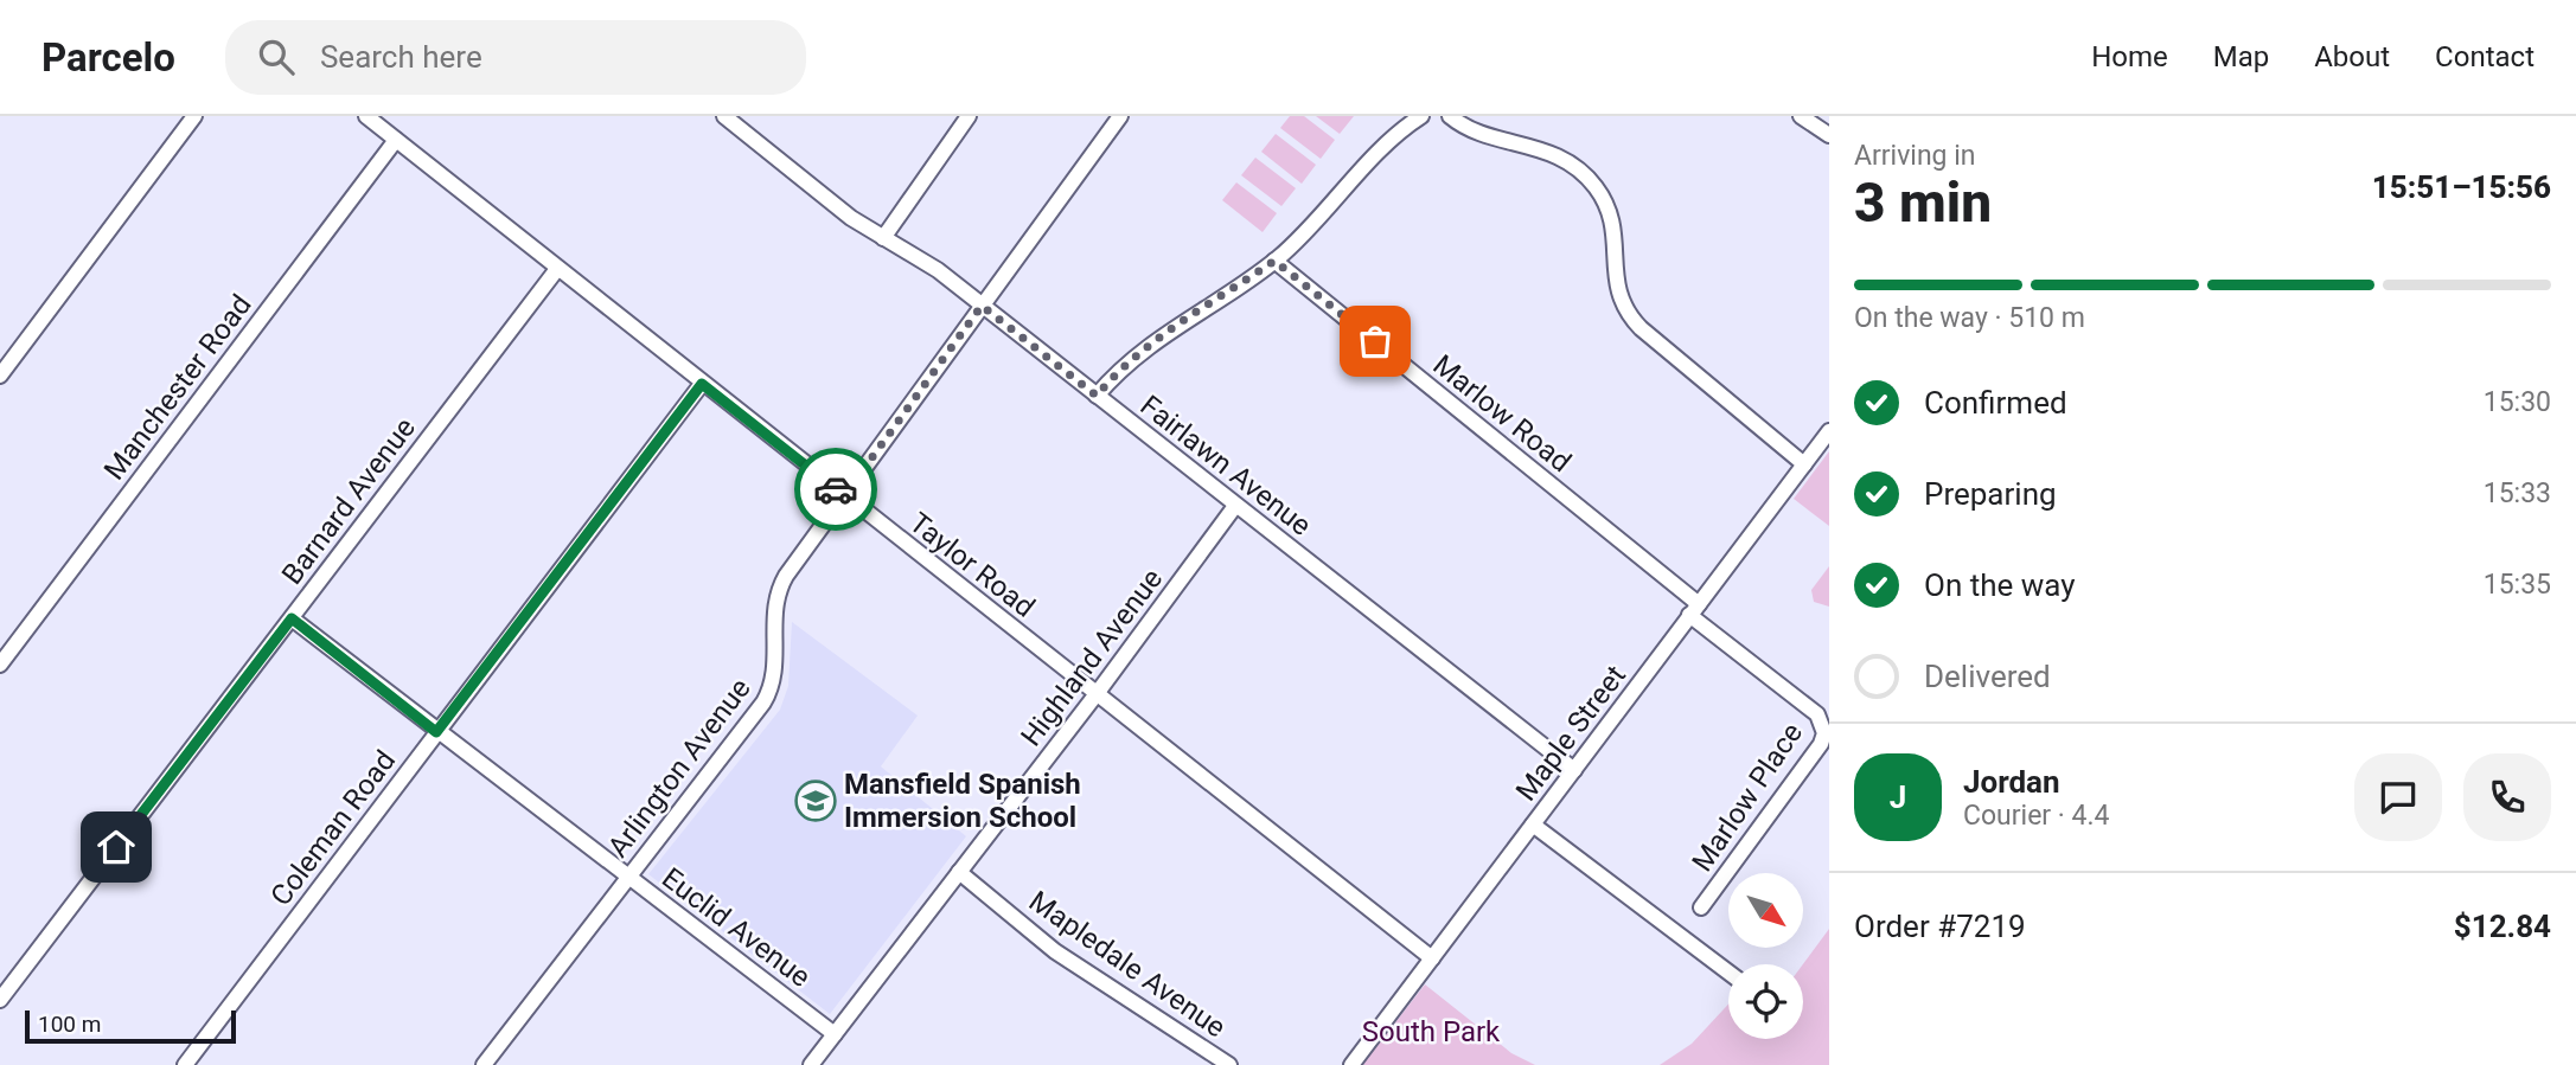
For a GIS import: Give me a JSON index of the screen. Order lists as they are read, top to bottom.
{
  "streets": {
    "street": [
      "Manchester Road",
      "Marlow Road",
      "Fairlawn Avenue",
      "Barnard Avenue",
      "Taylor Road",
      "Highland Avenue",
      "Maple Street",
      "Arlington Avenue",
      "Marlow Place",
      "Coleman Road",
      "Euclid Avenue",
      "Mapledale Avenue"
    ]
  },
  "crossings": [
    ["Manchester Road", "Taylor Road"],
    ["Marlow Road", "Maple Street"],
    ["Marlow Road", "Marlow Place"],
    ["Fairlawn Avenue", "Highland Avenue"],
    ["Fairlawn Avenue", "Maple Street"],
    ["Fairlawn Avenue", "Arlington Avenue"],
    ["Barnard Avenue", "Taylor Road"],
    ["Barnard Avenue", "Euclid Avenue"],
    ["Taylor Road", "Highland Avenue"],
    ["Taylor Road", "Maple Street"],
    ["Taylor Road", "Arlington Avenue"],
    ["Taylor Road", "Coleman Road"],
    ["Highland Avenue", "Euclid Avenue"],
    ["Highland Avenue", "Mapledale Avenue"],
    ["Arlington Avenue", "Euclid Avenue"],
    ["Coleman Road", "Euclid Avenue"]
  ],
  "parks": ["South Park"],
  "places": {
    "school or university": ["Mansfield Spanish Immersion School"]
  },
  "scale_bar": "100 m",
  "north": "bottom right",
  "page": {
    "header": "Parcelo",
    "search": "Search here",
    "nav": [
      "Home",
      "Map",
      "About",
      "Contact"
    ],
    "heading": ["3 min", "Arriving in", "15:51–15:56"],
    "panel": [
      "Jordan",
      "Courier · 4.4",
      "Order #7219",
      "$12.84"
    ],
    "bar": "On the way · 510 m",
    "list": [
      ["Confirmed", "15:30"],
      ["Preparing", "15:33"],
      ["On the way", "15:35"],
      "Delivered"
    ],
    "round": "J",
    "scale": "100 m"
  }
}
